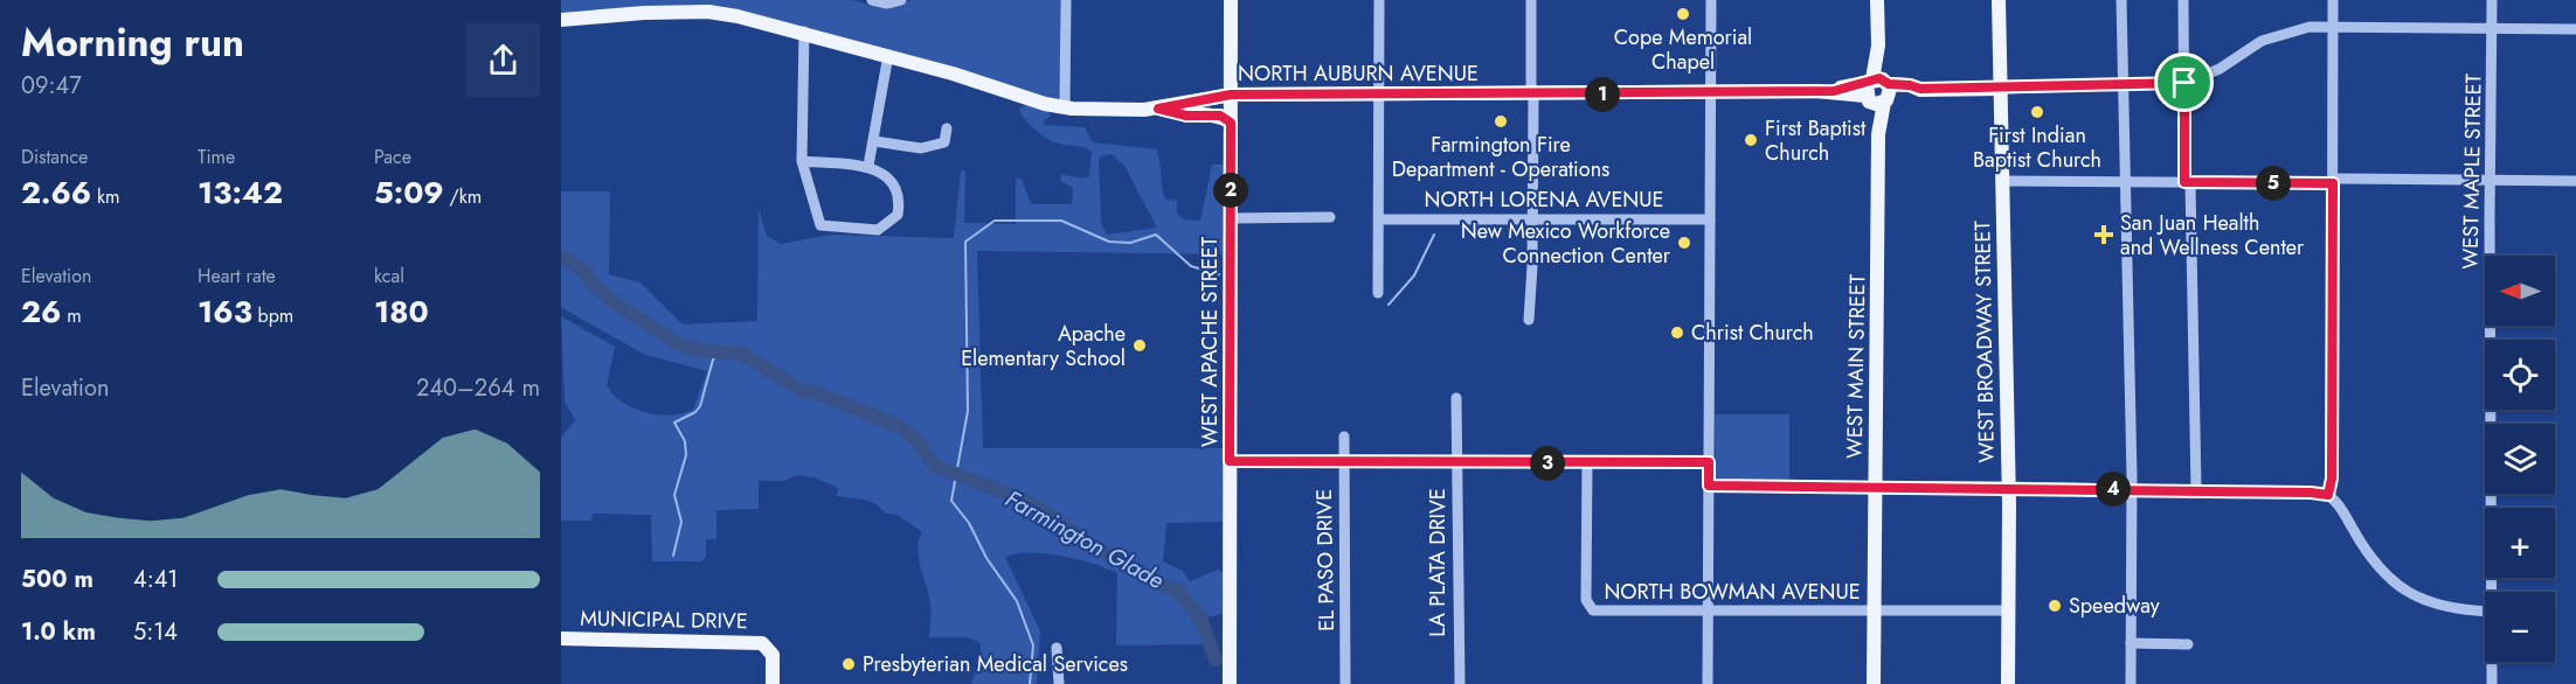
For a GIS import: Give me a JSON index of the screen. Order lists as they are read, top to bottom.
{
  "streets": {
    "main road": [
      "NORTH AUBURN AVENUE",
      "WEST APACHE STREET",
      "WEST BROADWAY STREET",
      "WEST MAIN STREET",
      "MUNICIPAL DRIVE"
    ],
    "street": [
      "WEST MAPLE STREET",
      "NORTH LORENA AVENUE",
      "EL PASO DRIVE",
      "LA PLATA DRIVE",
      "NORTH BOWMAN AVENUE"
    ]
  },
  "crossings": [
    ["NORTH AUBURN AVENUE", "WEST APACHE STREET"],
    ["NORTH AUBURN AVENUE", "WEST BROADWAY STREET"],
    ["NORTH AUBURN AVENUE", "WEST MAIN STREET"],
    ["WEST BROADWAY STREET", "NORTH BOWMAN AVENUE"],
    ["WEST MAIN STREET", "NORTH BOWMAN AVENUE"]
  ],
  "water": ["Farmington Glade"],
  "places": {
    "other": [
      "Cope Memorial Chapel",
      "First Indian Baptist Church",
      "Farmington Fire Department - Operations",
      "First Baptist Church",
      "New Mexico Workforce Connection Center",
      "Christ Church",
      "Apache Elementary School",
      "Speedway",
      "Presbyterian Medical Services"
    ],
    "health": ["San Juan Health and Wellness Center"]
  },
  "north": "left",
  "page": {
    "heading": ["Morning run", "09:47"],
    "pins": [
      "1",
      "5",
      "2",
      "3",
      "4"
    ],
    "stats": [
      ["Distance", "2.66 km"],
      ["Time", "13:42"],
      ["Pace", "5:09 /km"],
      ["Elevation", "26 m"],
      ["Heart rate", "163 bpm"],
      ["kcal", "180"]
    ],
    "map_buttons": ["+", "−"],
    "chart": ["Elevation", "240–264 m"],
    "list": [
      {
        "name": "500 m",
        "note": "4:41"
      },
      {
        "name": "1.0 km",
        "note": "5:14"
      }
    ]
  }
}
